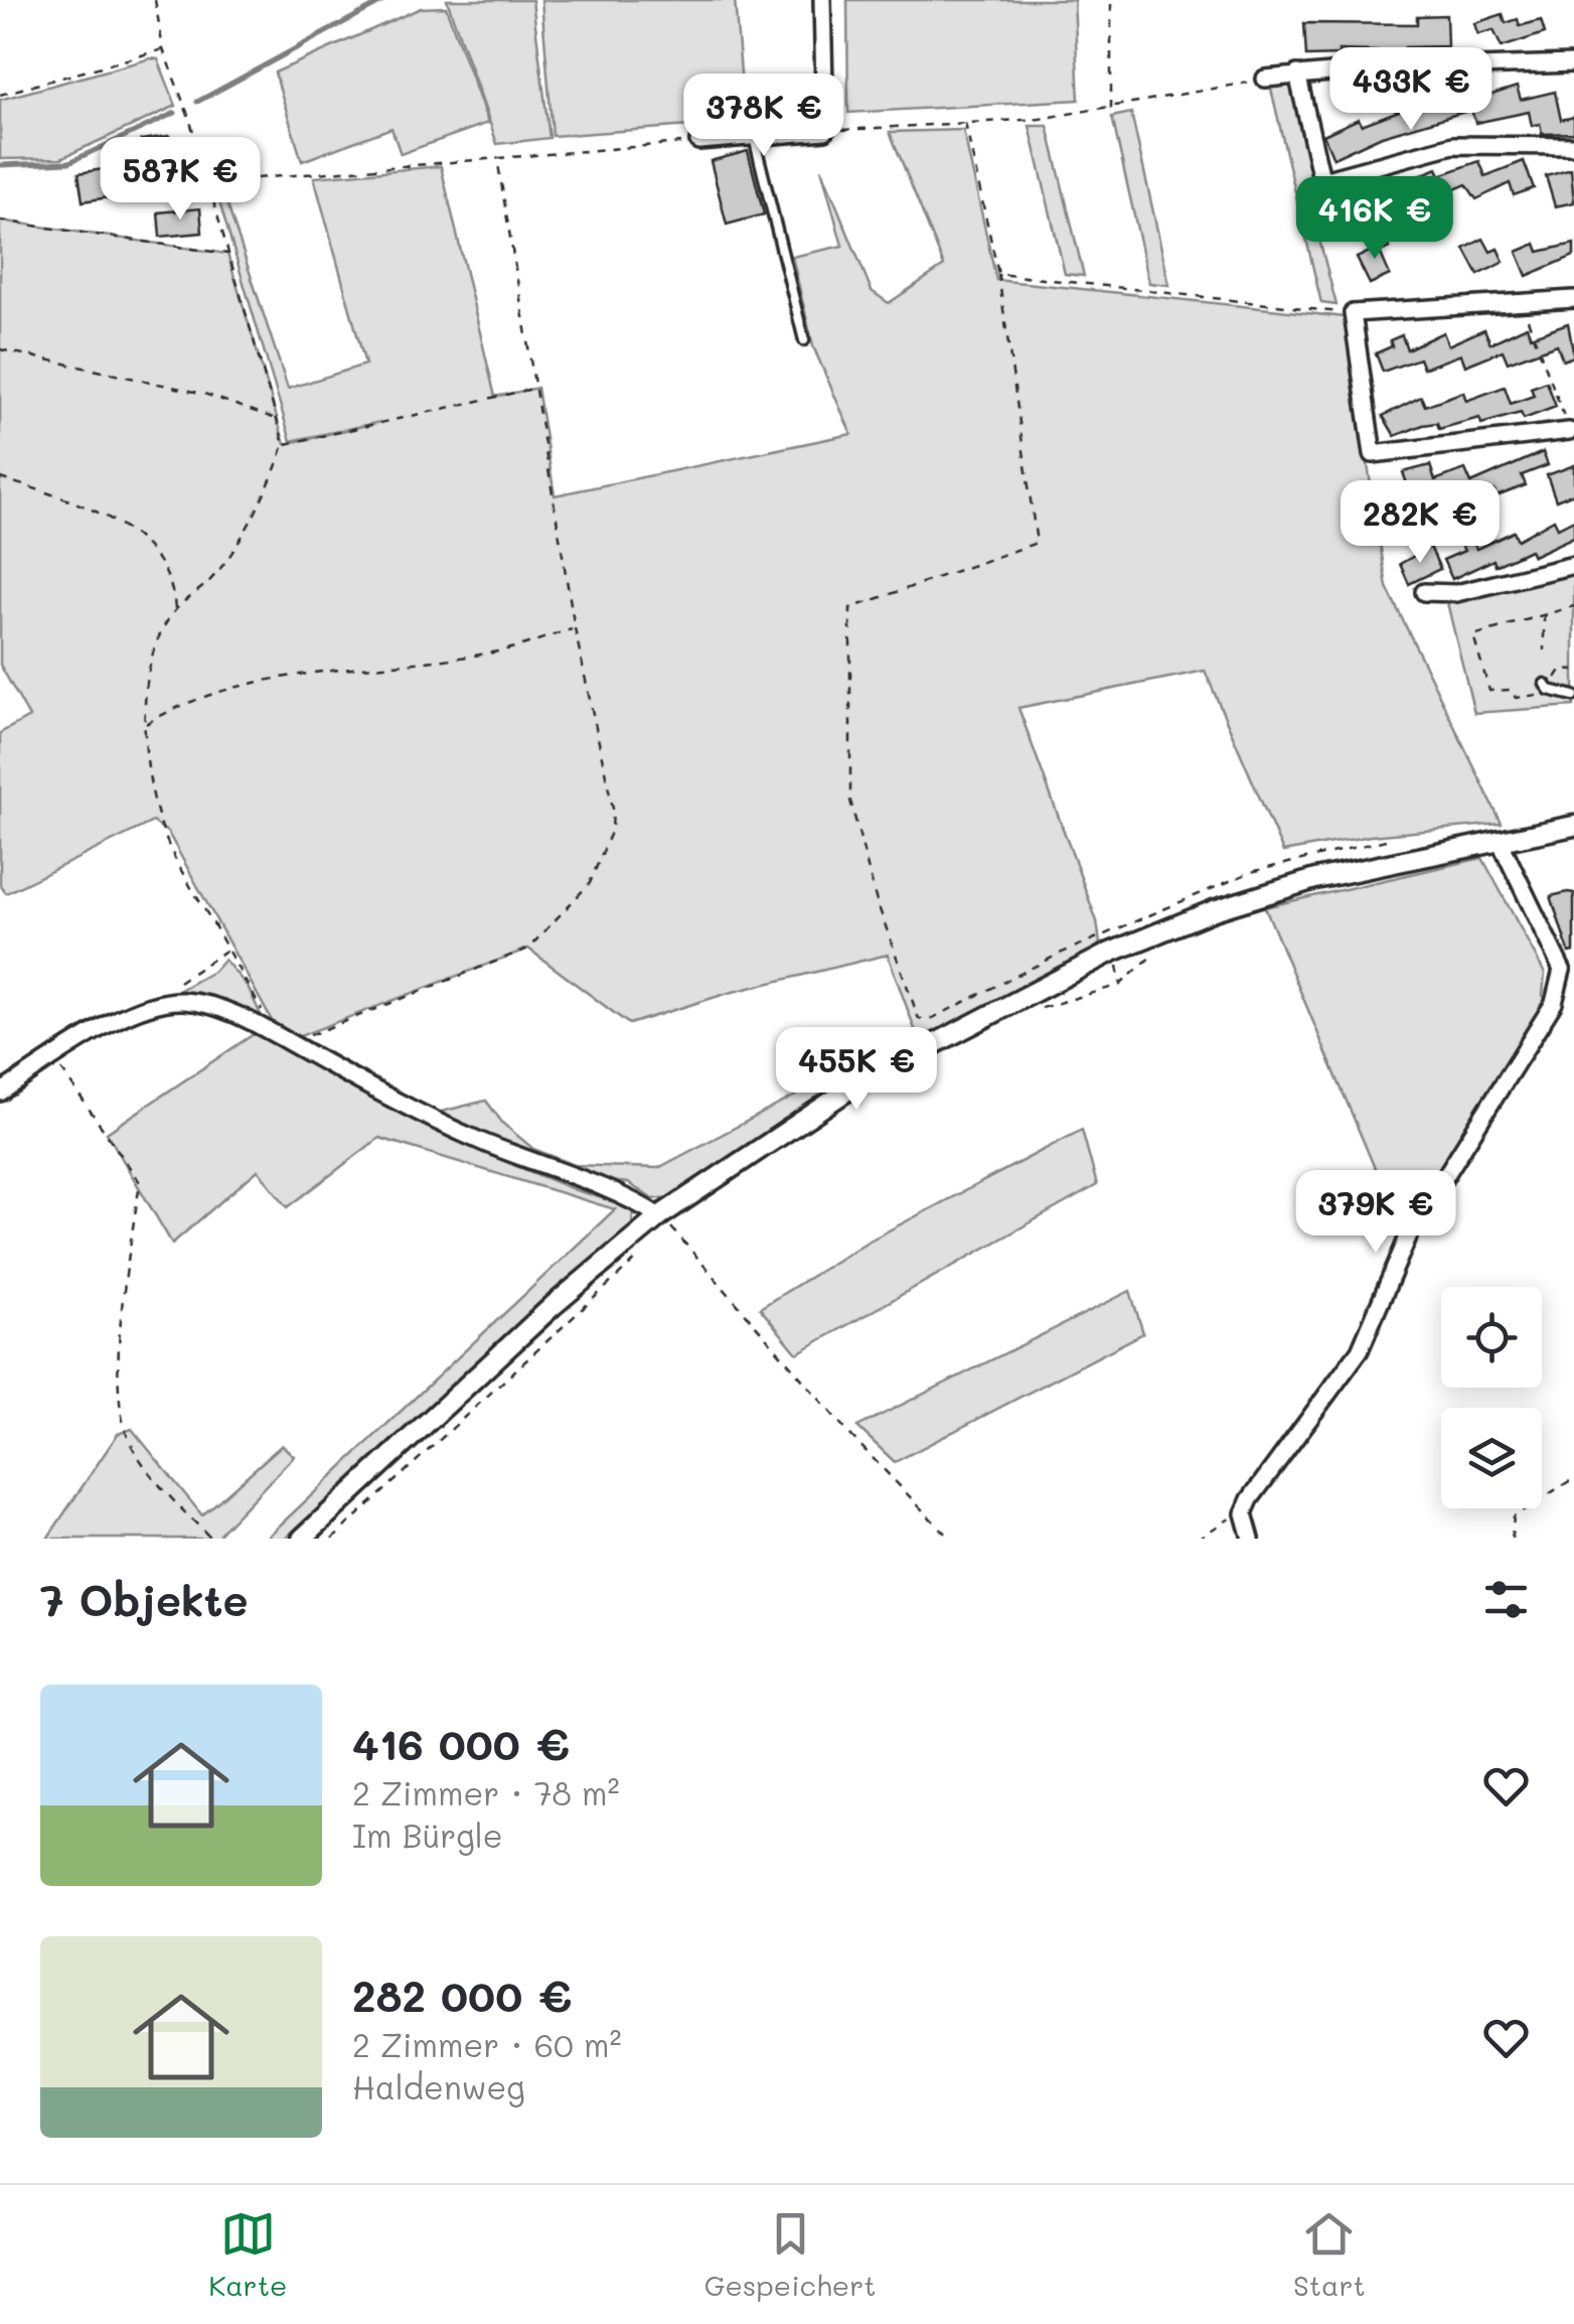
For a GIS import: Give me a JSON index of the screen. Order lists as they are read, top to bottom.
{
  "page": {
    "price": [
      "433K €",
      "378K €",
      "587K €",
      "416K €",
      "282K €",
      "455K €",
      "379K €"
    ],
    "heading": "7 Objekte",
    "list": [
      {
        "name": "416 000 €",
        "note": "2 Zimmer · 78 m² · Im Bürgle"
      },
      {
        "name": "282 000 €",
        "note": "2 Zimmer · 60 m² · Haldenweg"
      }
    ],
    "tabs": ["Karte", "Gespeichert", "Start"]
  }
}
